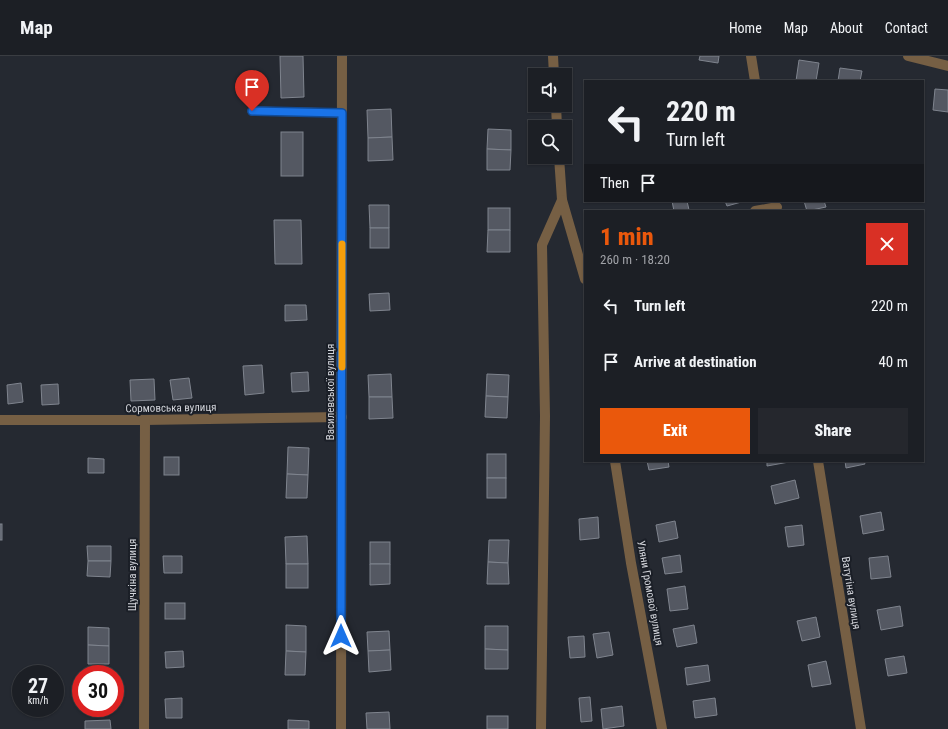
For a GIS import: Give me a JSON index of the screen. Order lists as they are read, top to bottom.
{
  "streets": {
    "street": [
      "Василевської вулиця",
      "Сормовська вулиця",
      "Щучкіна вулиця",
      "Уляни Громової вулиця",
      "Ватутіна вулиця"
    ]
  },
  "crossings": [
    ["Василевської вулиця", "Сормовська вулиця"],
    ["Сормовська вулиця", "Щучкіна вулиця"]
  ],
  "page": {
    "header": "Map",
    "nav": [
      "Home",
      "Map",
      "About",
      "Contact"
    ],
    "turn": ["220 m", "Turn left"],
    "then": "Then",
    "heading": ["1 min", "260 m · 18:20"],
    "list": [
      {
        "name": "Turn left",
        "value": "220 m"
      },
      {
        "name": "Arrive at destination",
        "value": "40 m"
      }
    ],
    "buttons": ["Exit", "Share"],
    "speed": "27 km/h",
    "limit": "30"
  }
}
